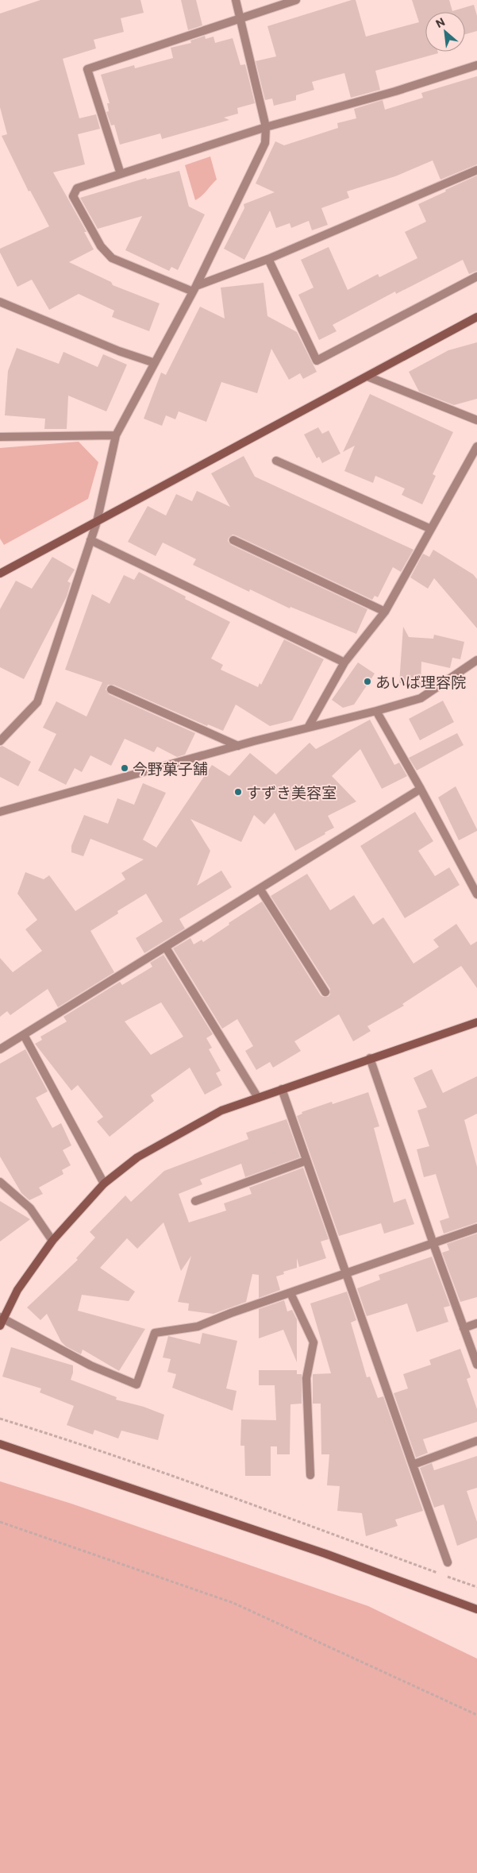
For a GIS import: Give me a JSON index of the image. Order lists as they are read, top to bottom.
{
  "places": ["あいば理容院", "今野菓子舗", "すずき美容室"],
  "north": "top left"
}
